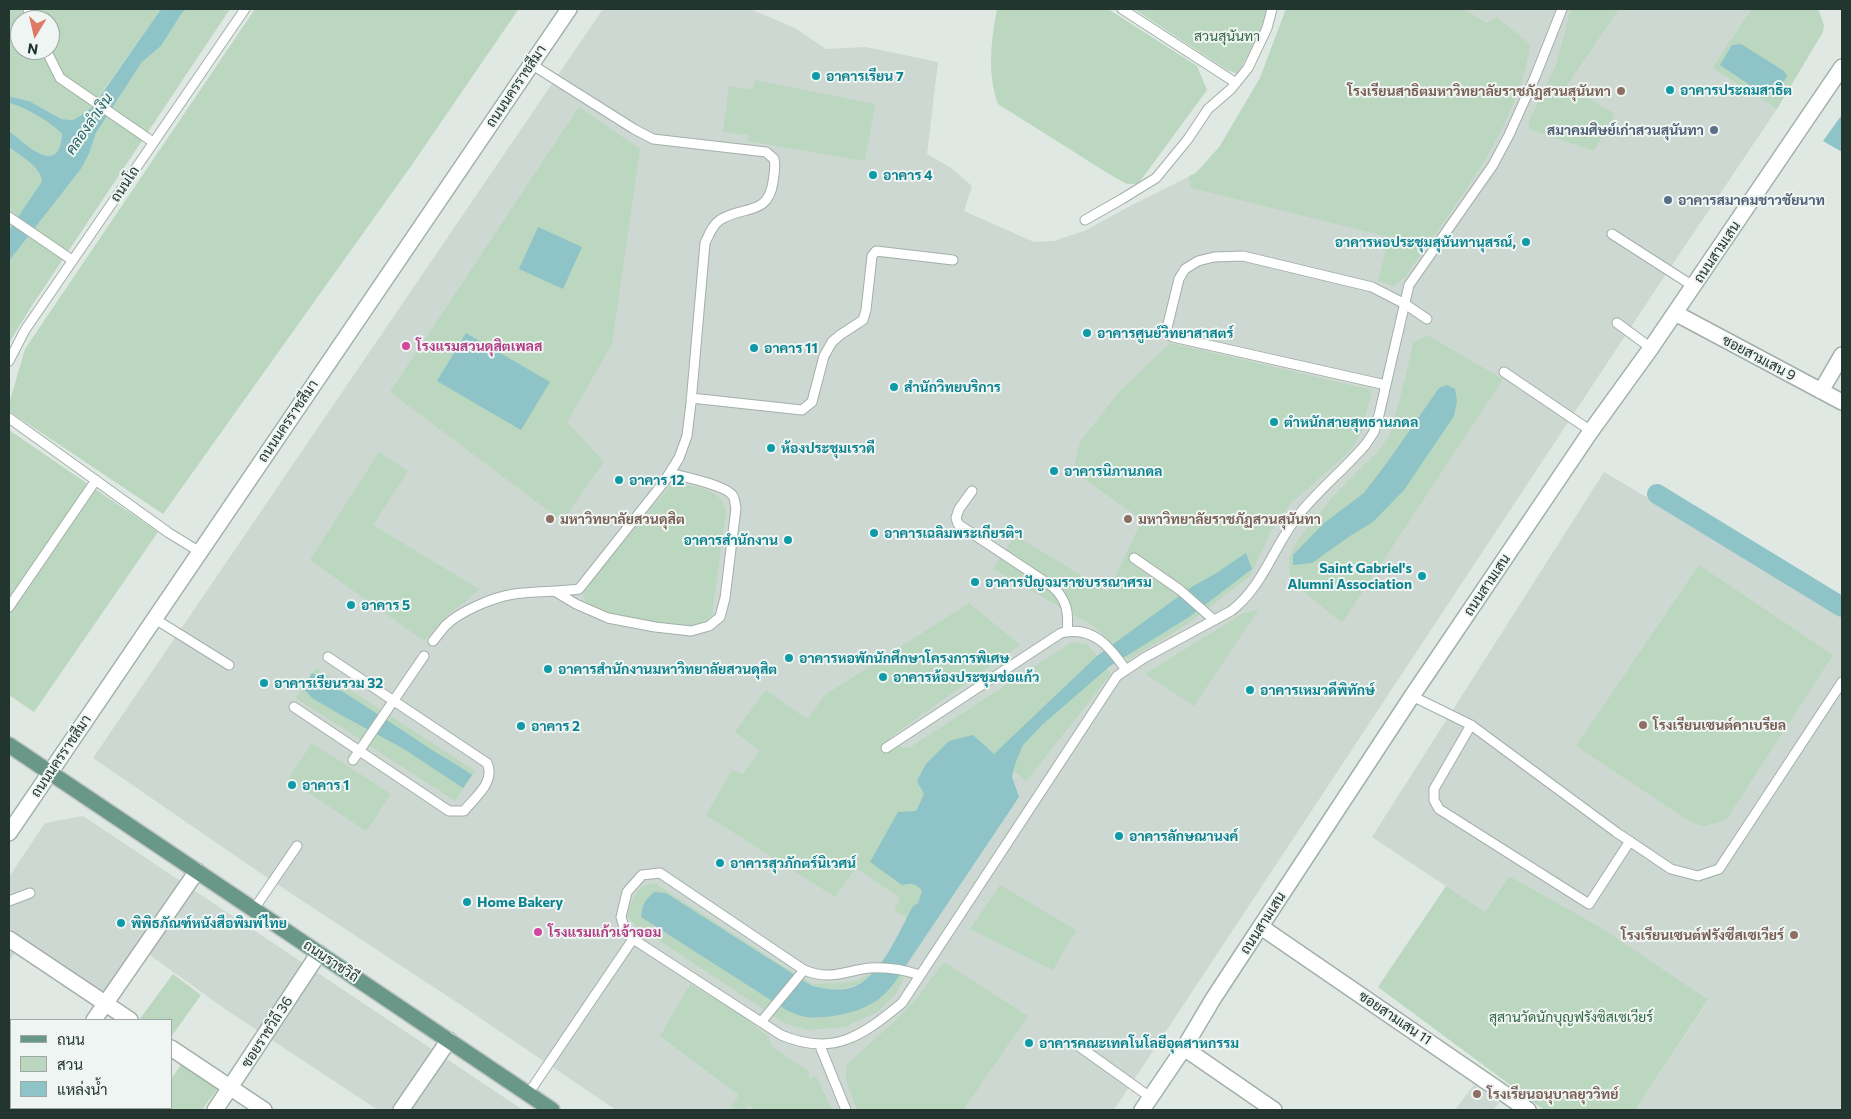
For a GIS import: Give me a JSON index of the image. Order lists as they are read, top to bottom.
{
  "streets": {
    "main road": [
      "ถนนนครราชสีมา",
      "ถนนสามเสน",
      "ซอยสามเสน 9",
      "ถนนราชวิถี",
      "ซอยสามเสน 11",
      "ซอยราชวิถี 36"
    ],
    "lane": ["ถนนโถ"]
  },
  "crossings": [
    ["ถนนนครราชสีมา", "ถนนราชวิถี"],
    ["ถนนสามเสน", "ซอยสามเสน 9"],
    ["ถนนสามเสน", "ซอยสามเสน 11"],
    ["ถนนราชวิถี", "ซอยราชวิถี 36"]
  ],
  "water": ["คลองลำเงิน"],
  "parks": ["สวนสุนันทา", "สุสานวัดนักบุญฟรังซิสเซเวียร์"],
  "places": [
    "อาคารเรียน 7",
    "อาคารประถมสาธิต",
    "โรงเรียนสาธิตมหาวิทยาลัยราชภัฏสวนสุนันทา",
    "สมาคมศิษย์เก่าสวนสุนันทา",
    "อาคาร 4",
    "อาคารสมาคมชาวชัยนาท",
    "อาคารหอประชุมสุนันทานุสรณ์,",
    "อาคารศูนย์วิทยาสาสตร์",
    "โรงแรมสวนดุสิตเพลส",
    "อาคาร 11",
    "สำนักวิทยบริการ",
    "ตำหนักสายสุทธานภดล",
    "ห้องประชุมเรวดี",
    "อาคารนิภานภดล",
    "อาคาร 12",
    "มหาวิทยาลัยสวนดุสิต",
    "มหาวิทยาลัยราชภัฏสวนสุนันทา",
    "อาคารเฉลิมพระเกียรติฯ",
    "อาคารสำนักงาน",
    "Saint Gabriel's Alumni Association",
    "อาคารปัญจมราชบรรณาศรม",
    "อาคาร 5",
    "อาคารหอพักนักศึกษาโครงการพิเศษ",
    "อาคารสำนักงานมหาวิทยาลัยสวนดุสิต",
    "อาคารห้องประชุมช่อแก้ว",
    "อาคารเรียนรวม 32",
    "อาคารเหมวดีพิทักษ์",
    "โรงเรียนเซนต์คาเบรียล",
    "อาคาร 2",
    "อาคาร 1",
    "อาคารลักษณานงค์",
    "อาคารสุวภักตร์นิเวศน์",
    "Home Bakery",
    "พิพิธภัณฑ์หนังสือพิมพ์ไทย",
    "โรงแรมแก้วเจ้าจอม",
    "โรงเรียนเซนต์ฟรังซีสเซเวียร์",
    "อาคารคณะเทคโนโลยีอุตสาหกรรม",
    "โรงเรียนอนุบาลยุววิทย์"
  ],
  "legend": ["ถนน", "สวน", "แหล่งน้ำ"],
  "north": "bottom"
}
